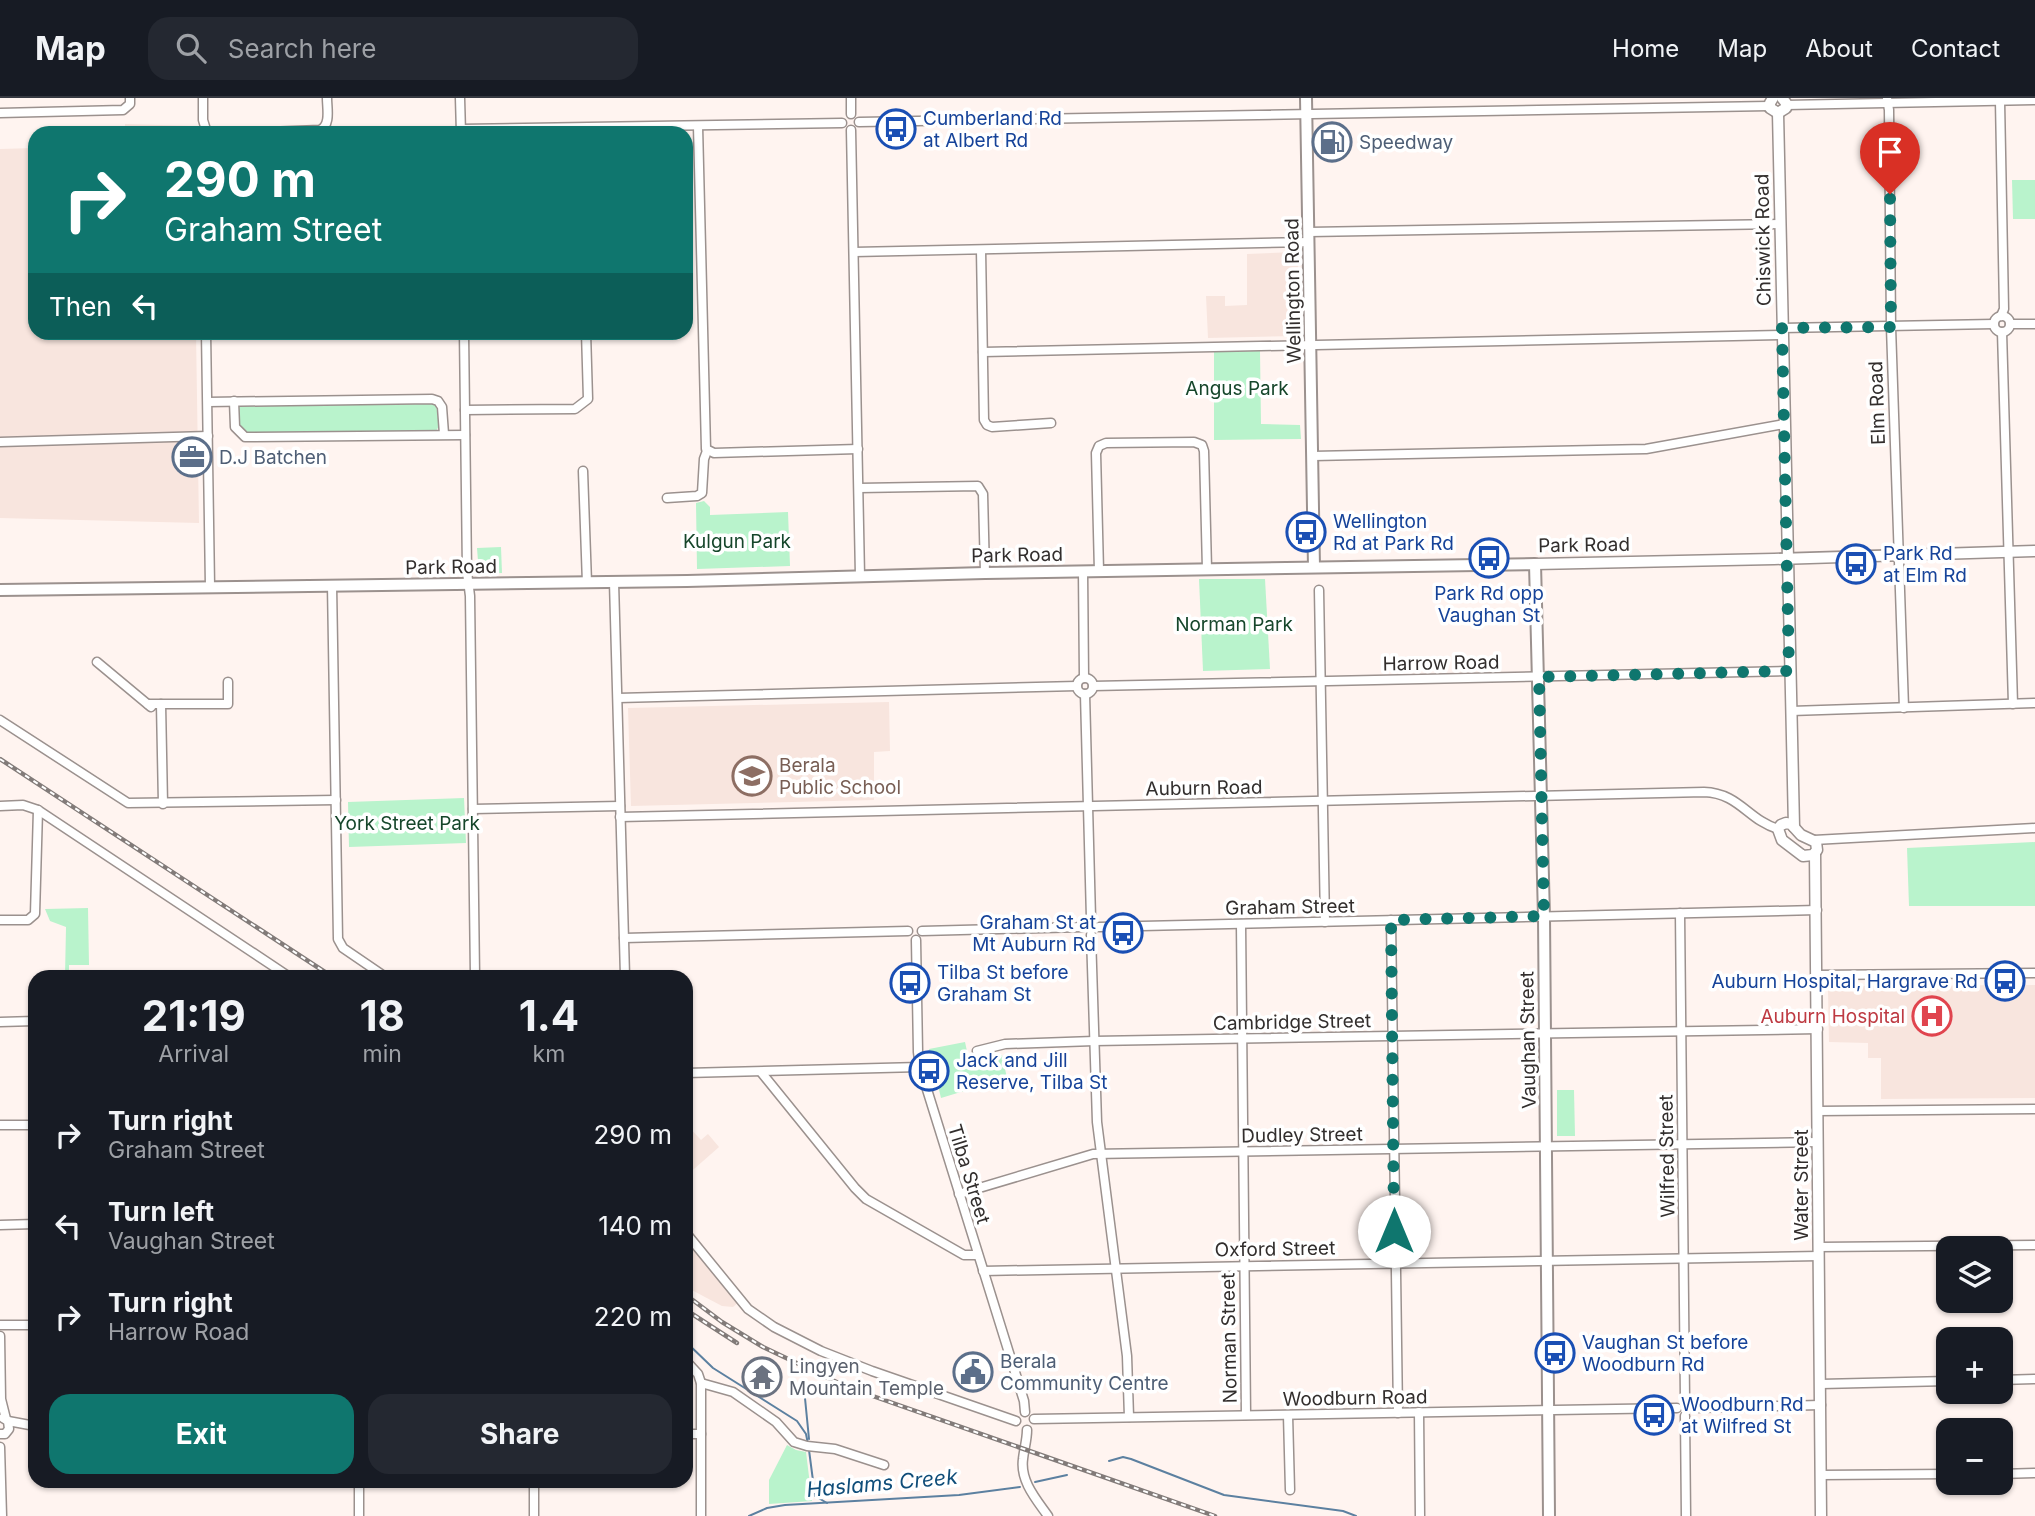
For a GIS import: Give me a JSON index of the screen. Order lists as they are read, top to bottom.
{
  "streets": {
    "main road": ["Wellington Road", "Park Road", "Vaughan Street"],
    "street": [
      "Chiswick Road",
      "Elm Road",
      "Harrow Road",
      "Auburn Road",
      "Graham Street",
      "Cambridge Street",
      "Dudley Street",
      "Wilfred Street",
      "Tilba Street",
      "Water Street",
      "Oxford Street",
      "Norman Street",
      "Woodburn Road"
    ]
  },
  "crossings": [
    ["Chiswick Road", "Park Road"],
    ["Chiswick Road", "Harrow Road"],
    ["Wellington Road", "Park Road"],
    ["Elm Road", "Park Road"],
    ["Park Road", "Vaughan Street"],
    ["Harrow Road", "Vaughan Street"],
    ["Auburn Road", "Vaughan Street"],
    ["Graham Street", "Vaughan Street"],
    ["Graham Street", "Wilfred Street"],
    ["Graham Street", "Water Street"],
    ["Graham Street", "Norman Street"],
    ["Cambridge Street", "Vaughan Street"],
    ["Cambridge Street", "Wilfred Street"],
    ["Cambridge Street", "Water Street"],
    ["Cambridge Street", "Norman Street"],
    ["Vaughan Street", "Dudley Street"],
    ["Vaughan Street", "Oxford Street"],
    ["Vaughan Street", "Woodburn Road"],
    ["Dudley Street", "Wilfred Street"],
    ["Dudley Street", "Tilba Street"],
    ["Dudley Street", "Water Street"],
    ["Dudley Street", "Norman Street"],
    ["Wilfred Street", "Oxford Street"],
    ["Wilfred Street", "Woodburn Road"],
    ["Tilba Street", "Oxford Street"],
    ["Tilba Street", "Woodburn Road"],
    ["Water Street", "Oxford Street"],
    ["Oxford Street", "Norman Street"],
    ["Norman Street", "Woodburn Road"]
  ],
  "water": ["Haslams Creek"],
  "parks": [
    "Angus Park",
    "Kulgun Park",
    "Norman Park",
    "York Street Park"
  ],
  "places": {
    "bus stop": [
      "Cumberland Rd at Albert Rd",
      "Wellington Rd at Park Rd",
      "Park Rd opp Vaughan St",
      "Park Rd at Elm Rd",
      "Graham St at Mt Auburn Rd",
      "Auburn Hospital, Hargrave Rd",
      "Tilba St before Graham St",
      "Jack and Jill Reserve, Tilba St",
      "Vaughan St before Woodburn Rd",
      "Woodburn Rd at Wilfred St"
    ],
    "fuel station": ["Speedway"],
    "office": ["D.J Batchen"],
    "school or university": ["Berala Public School"],
    "hospital": ["Auburn Hospital"],
    "public building": ["Berala Community Centre"],
    "temple": ["Lingyen Mountain Temple"]
  },
  "page": {
    "header": "Map",
    "search": "Search here",
    "nav": [
      "Home",
      "Map",
      "About",
      "Contact"
    ],
    "turn": ["290 m", "Graham Street"],
    "then": "Then",
    "eta": [
      "21:19",
      "Arrival",
      "18",
      "min",
      "1.4",
      "km"
    ],
    "list": [
      {
        "name": "Turn right",
        "note": "Graham Street",
        "value": "290 m"
      },
      {
        "name": "Turn left",
        "note": "Vaughan Street",
        "value": "140 m"
      },
      {
        "name": "Turn right",
        "note": "Harrow Road",
        "value": "220 m"
      }
    ],
    "map_buttons": ["+", "−"],
    "buttons": ["Exit", "Share"]
  }
}
